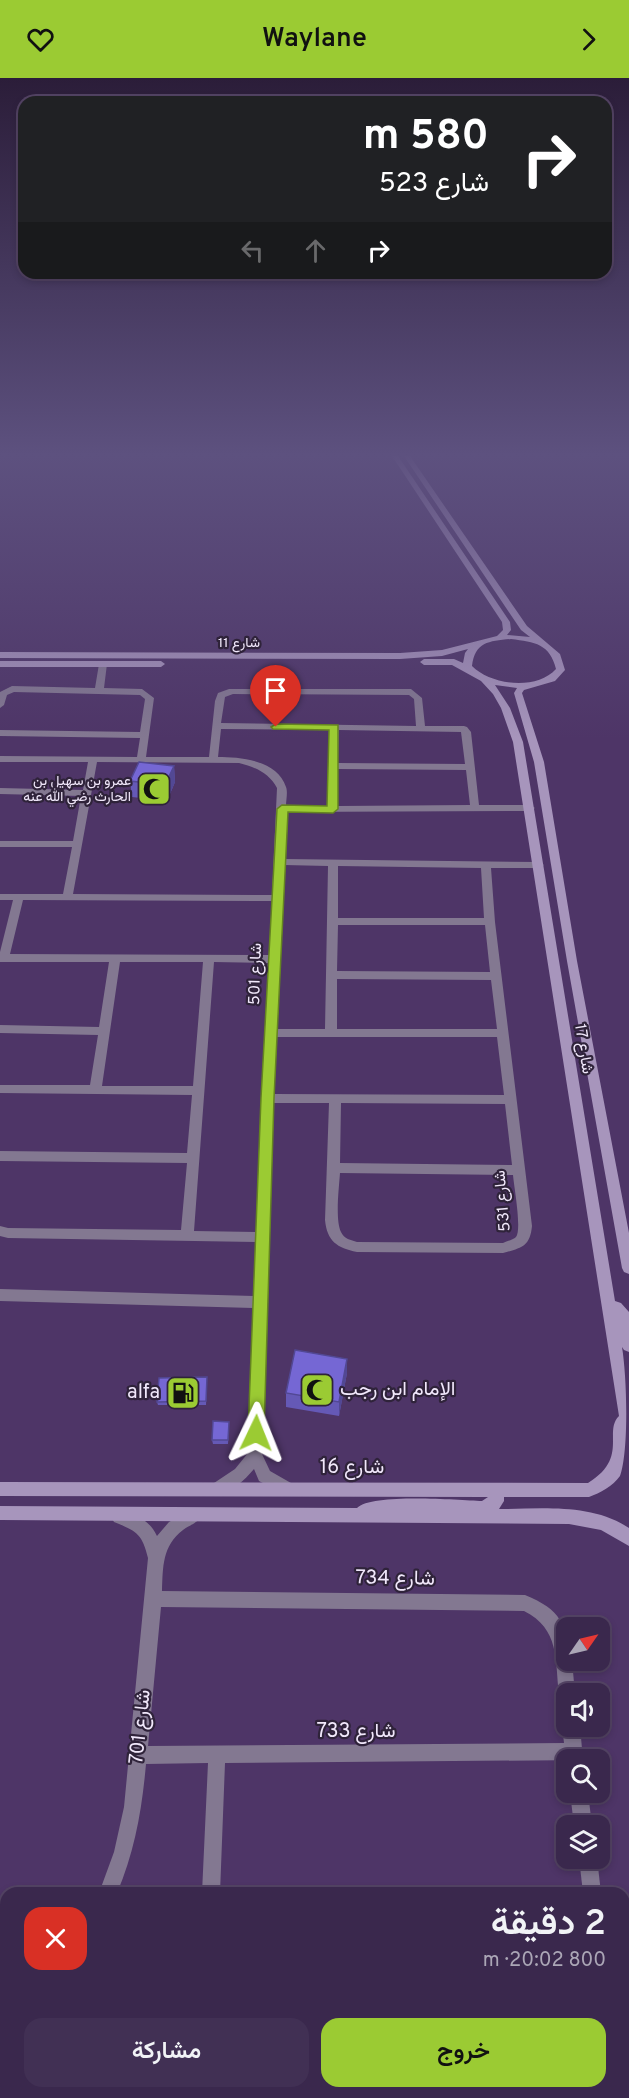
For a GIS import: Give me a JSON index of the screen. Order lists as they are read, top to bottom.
{
  "streets": {
    "street": [
      "شارع 11",
      "شارع 501",
      "شارع 17",
      "شارع 531",
      "شارع 16",
      "شارع 734",
      "شارع 701",
      "شارع 733"
    ]
  },
  "crossings": [
    ["شارع 11", "شارع 17"],
    ["شارع 17", "شارع 16"],
    ["شارع 734", "شارع 701"],
    ["شارع 701", "شارع 733"]
  ],
  "places": {
    "mosque": ["عمرو بن سهيل بن الحارث رضي الله عنه", "الإمام ابن رجب"],
    "fuel station": ["alfa"]
  },
  "north": "top right",
  "page": {
    "header": "Waylane",
    "turn": ["580 m", "شارع 523"],
    "heading": ["2 دقيقة", "800 m · 20:02"],
    "buttons": ["خروج", "مشاركة"]
  }
}
